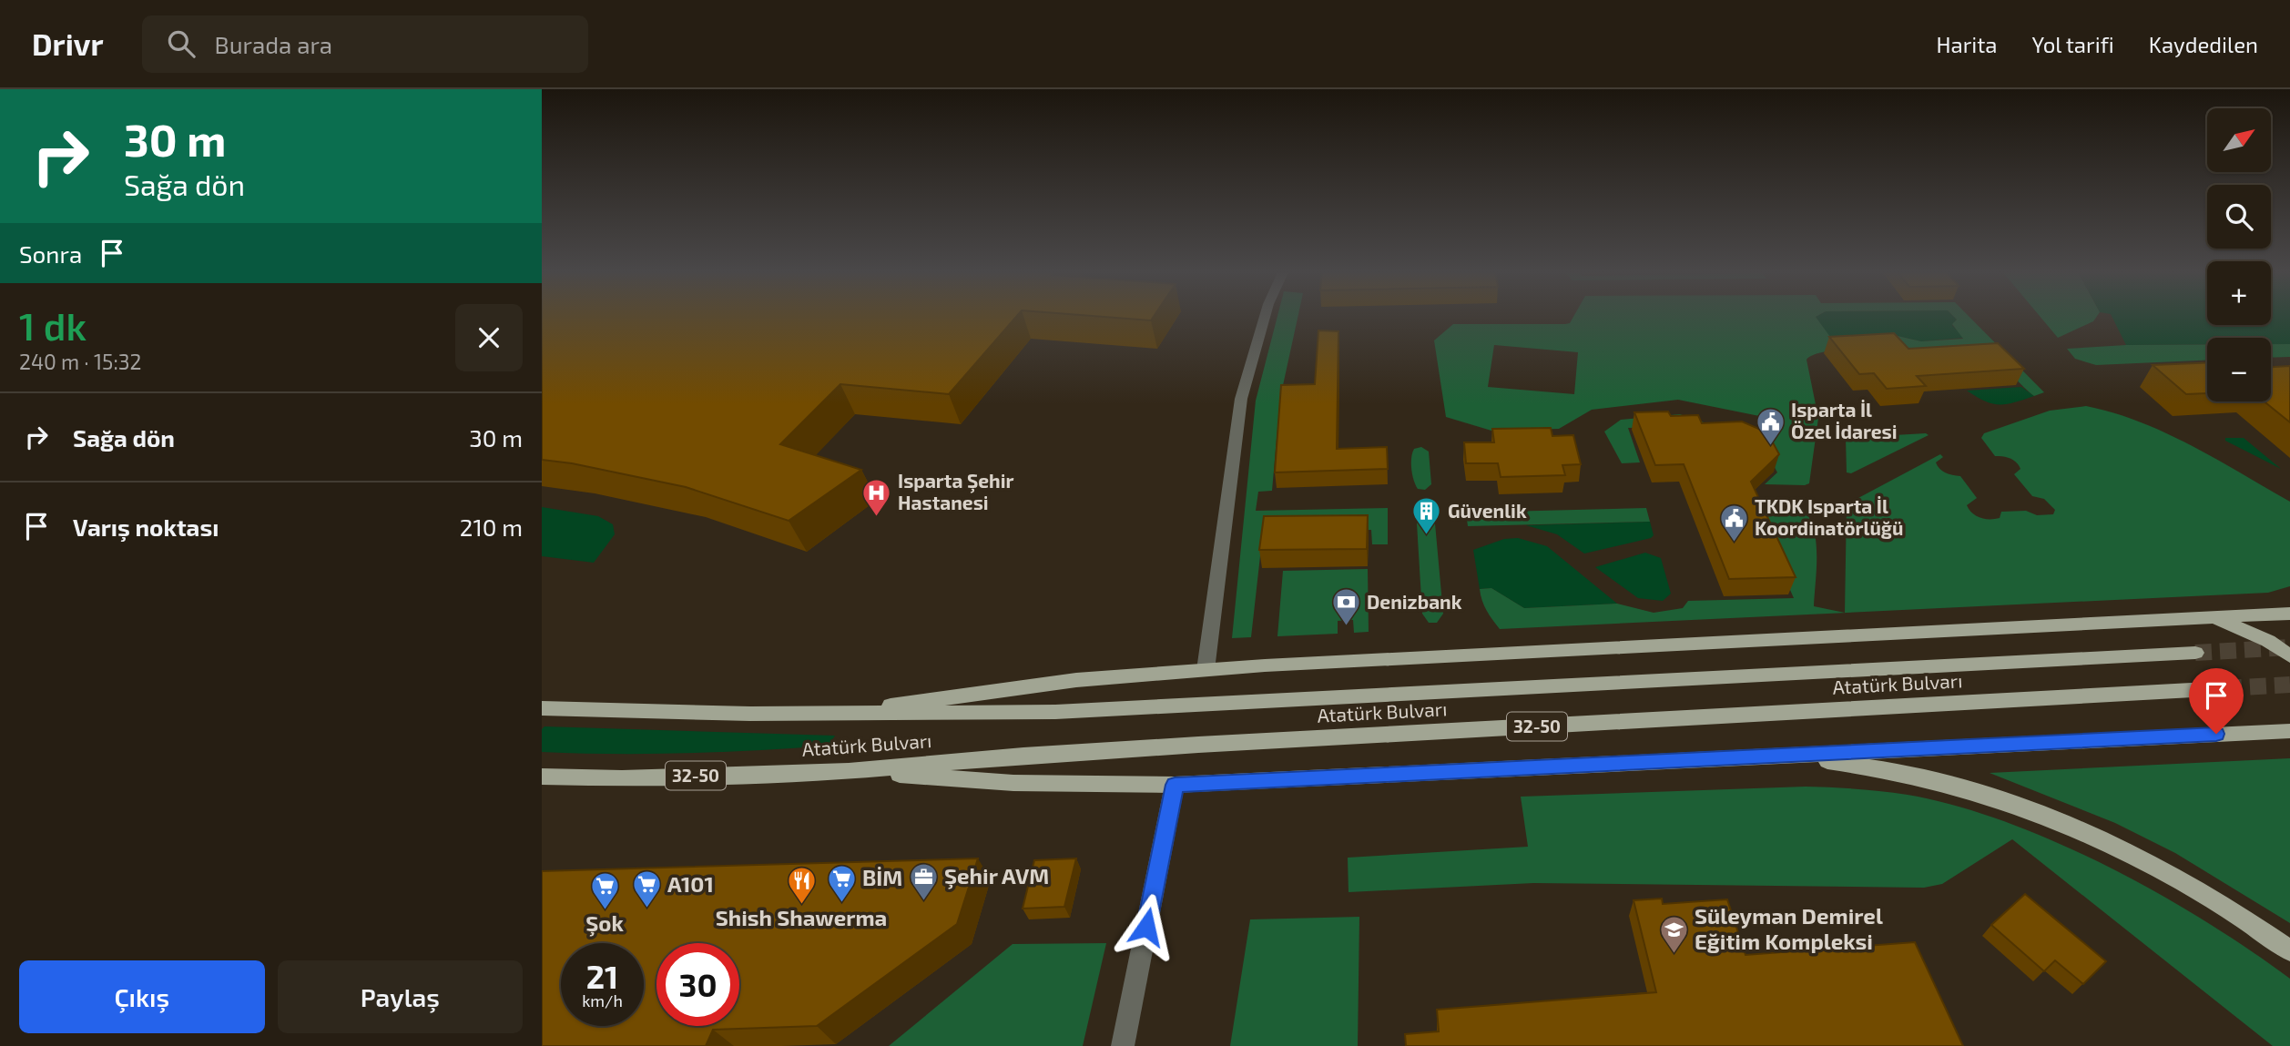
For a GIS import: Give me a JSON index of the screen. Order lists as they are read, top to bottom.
{
  "streets": {
    "main road": ["Atatürk Bulvarı", "32-50"]
  },
  "places": {
    "public building": ["Isparta İl Özel İdaresi", "TKDK Isparta İl Koordinatörlüğü"],
    "hospital": ["Isparta Şehir Hastanesi"],
    "building": ["Güvenlik"],
    "bank": ["Denizbank"],
    "office": ["Şehir AVM"],
    "supermarket": ["BİM", "A101", "Şok"],
    "restaurant": ["Shish Shawerma"],
    "school or university": ["Süleyman Demirel Eğitim Kompleksi"]
  },
  "north": "top right",
  "page": {
    "header": "Drivr",
    "search": "Burada ara",
    "nav": ["Harita", "Yol tarifi", "Kaydedilen"],
    "turn": ["30 m", "Sağa dön"],
    "map_buttons": ["+", "−"],
    "then": "Sonra",
    "heading": ["1 dk", "240 m · 15:32"],
    "list": [
      {
        "name": "Sağa dön",
        "value": "30 m"
      },
      {
        "name": "Varış noktası",
        "value": "210 m"
      }
    ],
    "speed": "21 km/h",
    "limit": "30",
    "buttons": ["Çıkış", "Paylaş"]
  }
}
